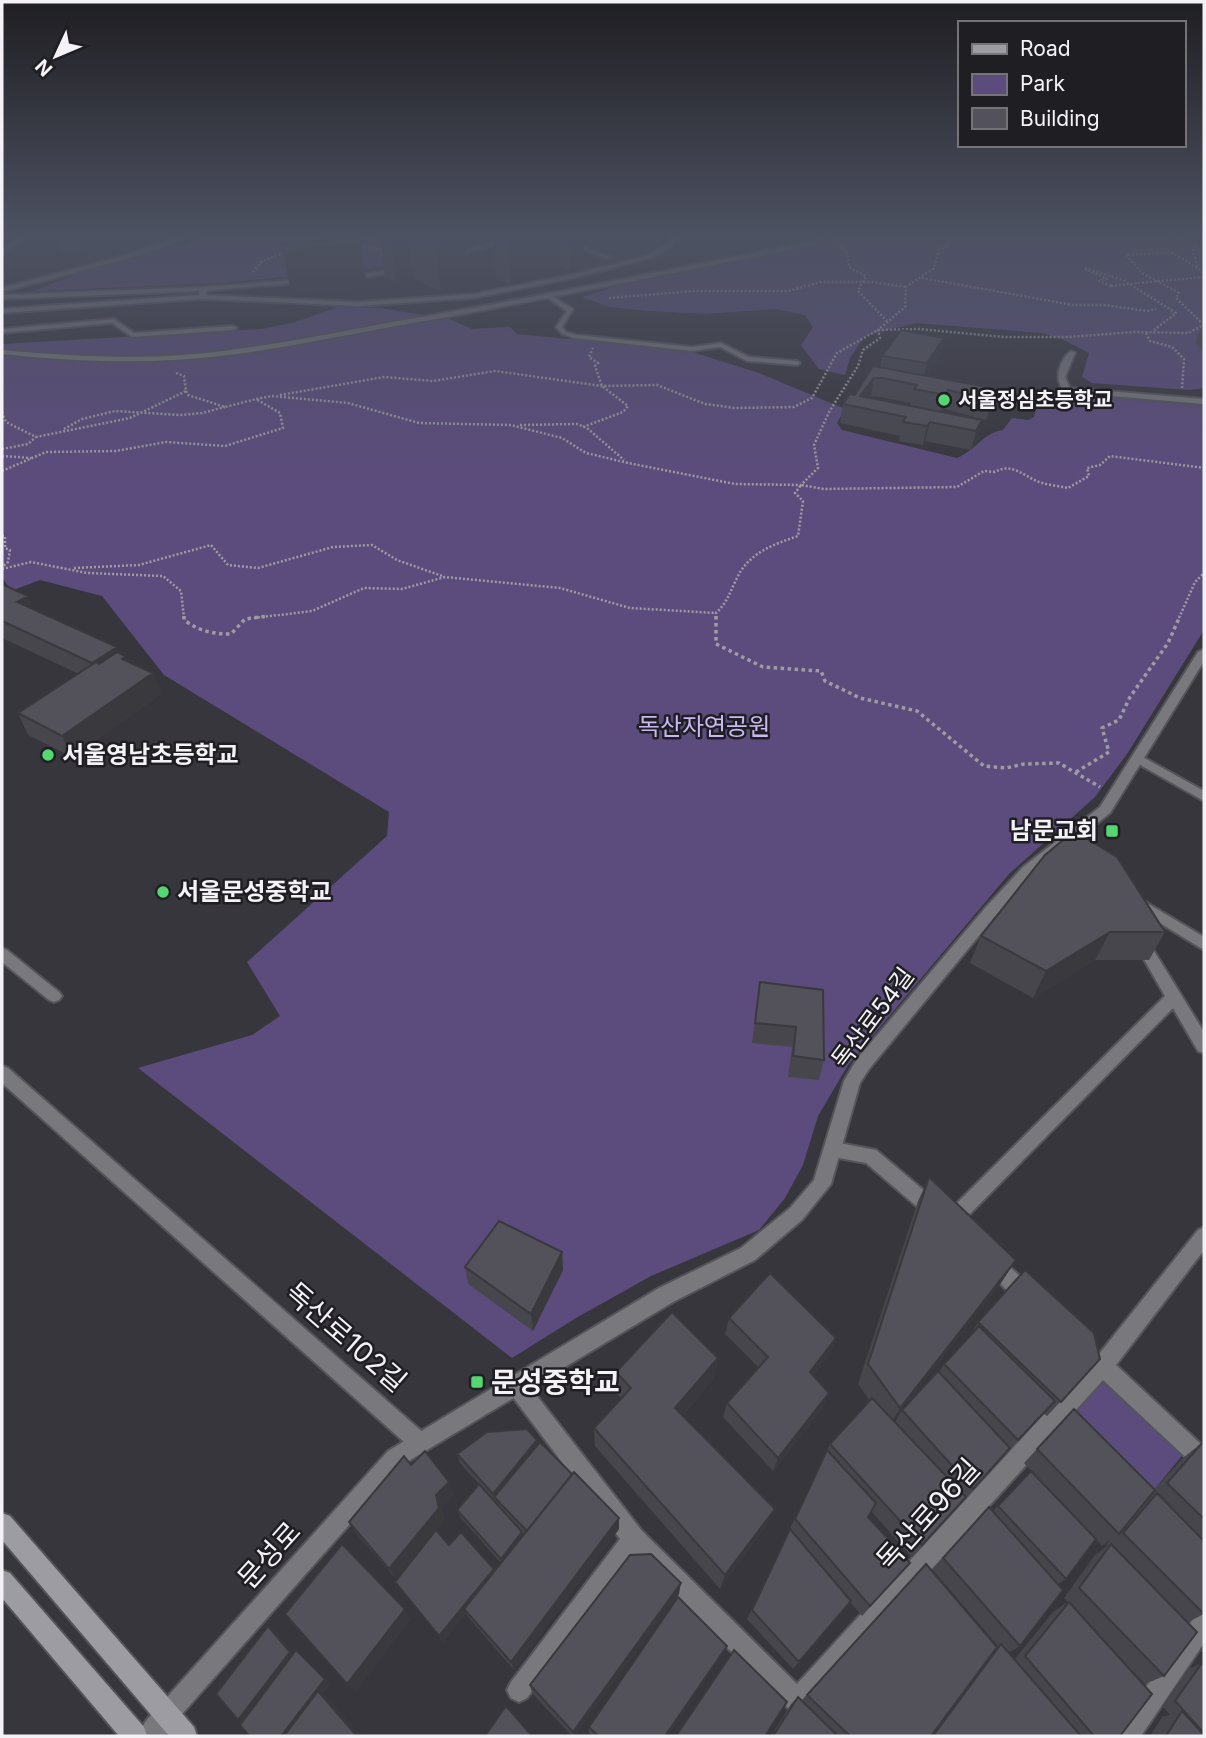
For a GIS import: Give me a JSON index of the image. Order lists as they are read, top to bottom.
{
  "streets": {
    "street": [
      "독산로54길",
      "독산로102길",
      "독산로96길",
      "문성로"
    ]
  },
  "crossings": [
    ["독산로102길", "문성로"]
  ],
  "parks": ["독산자연공원"],
  "places": {
    "other": ["서울정심초등학교", "서울영남초등학교", "서울문성중학교"],
    "transit": ["남문교회", "문성중학교"]
  },
  "legend": ["Road", "Park", "Building"],
  "north": "bottom left"
}
